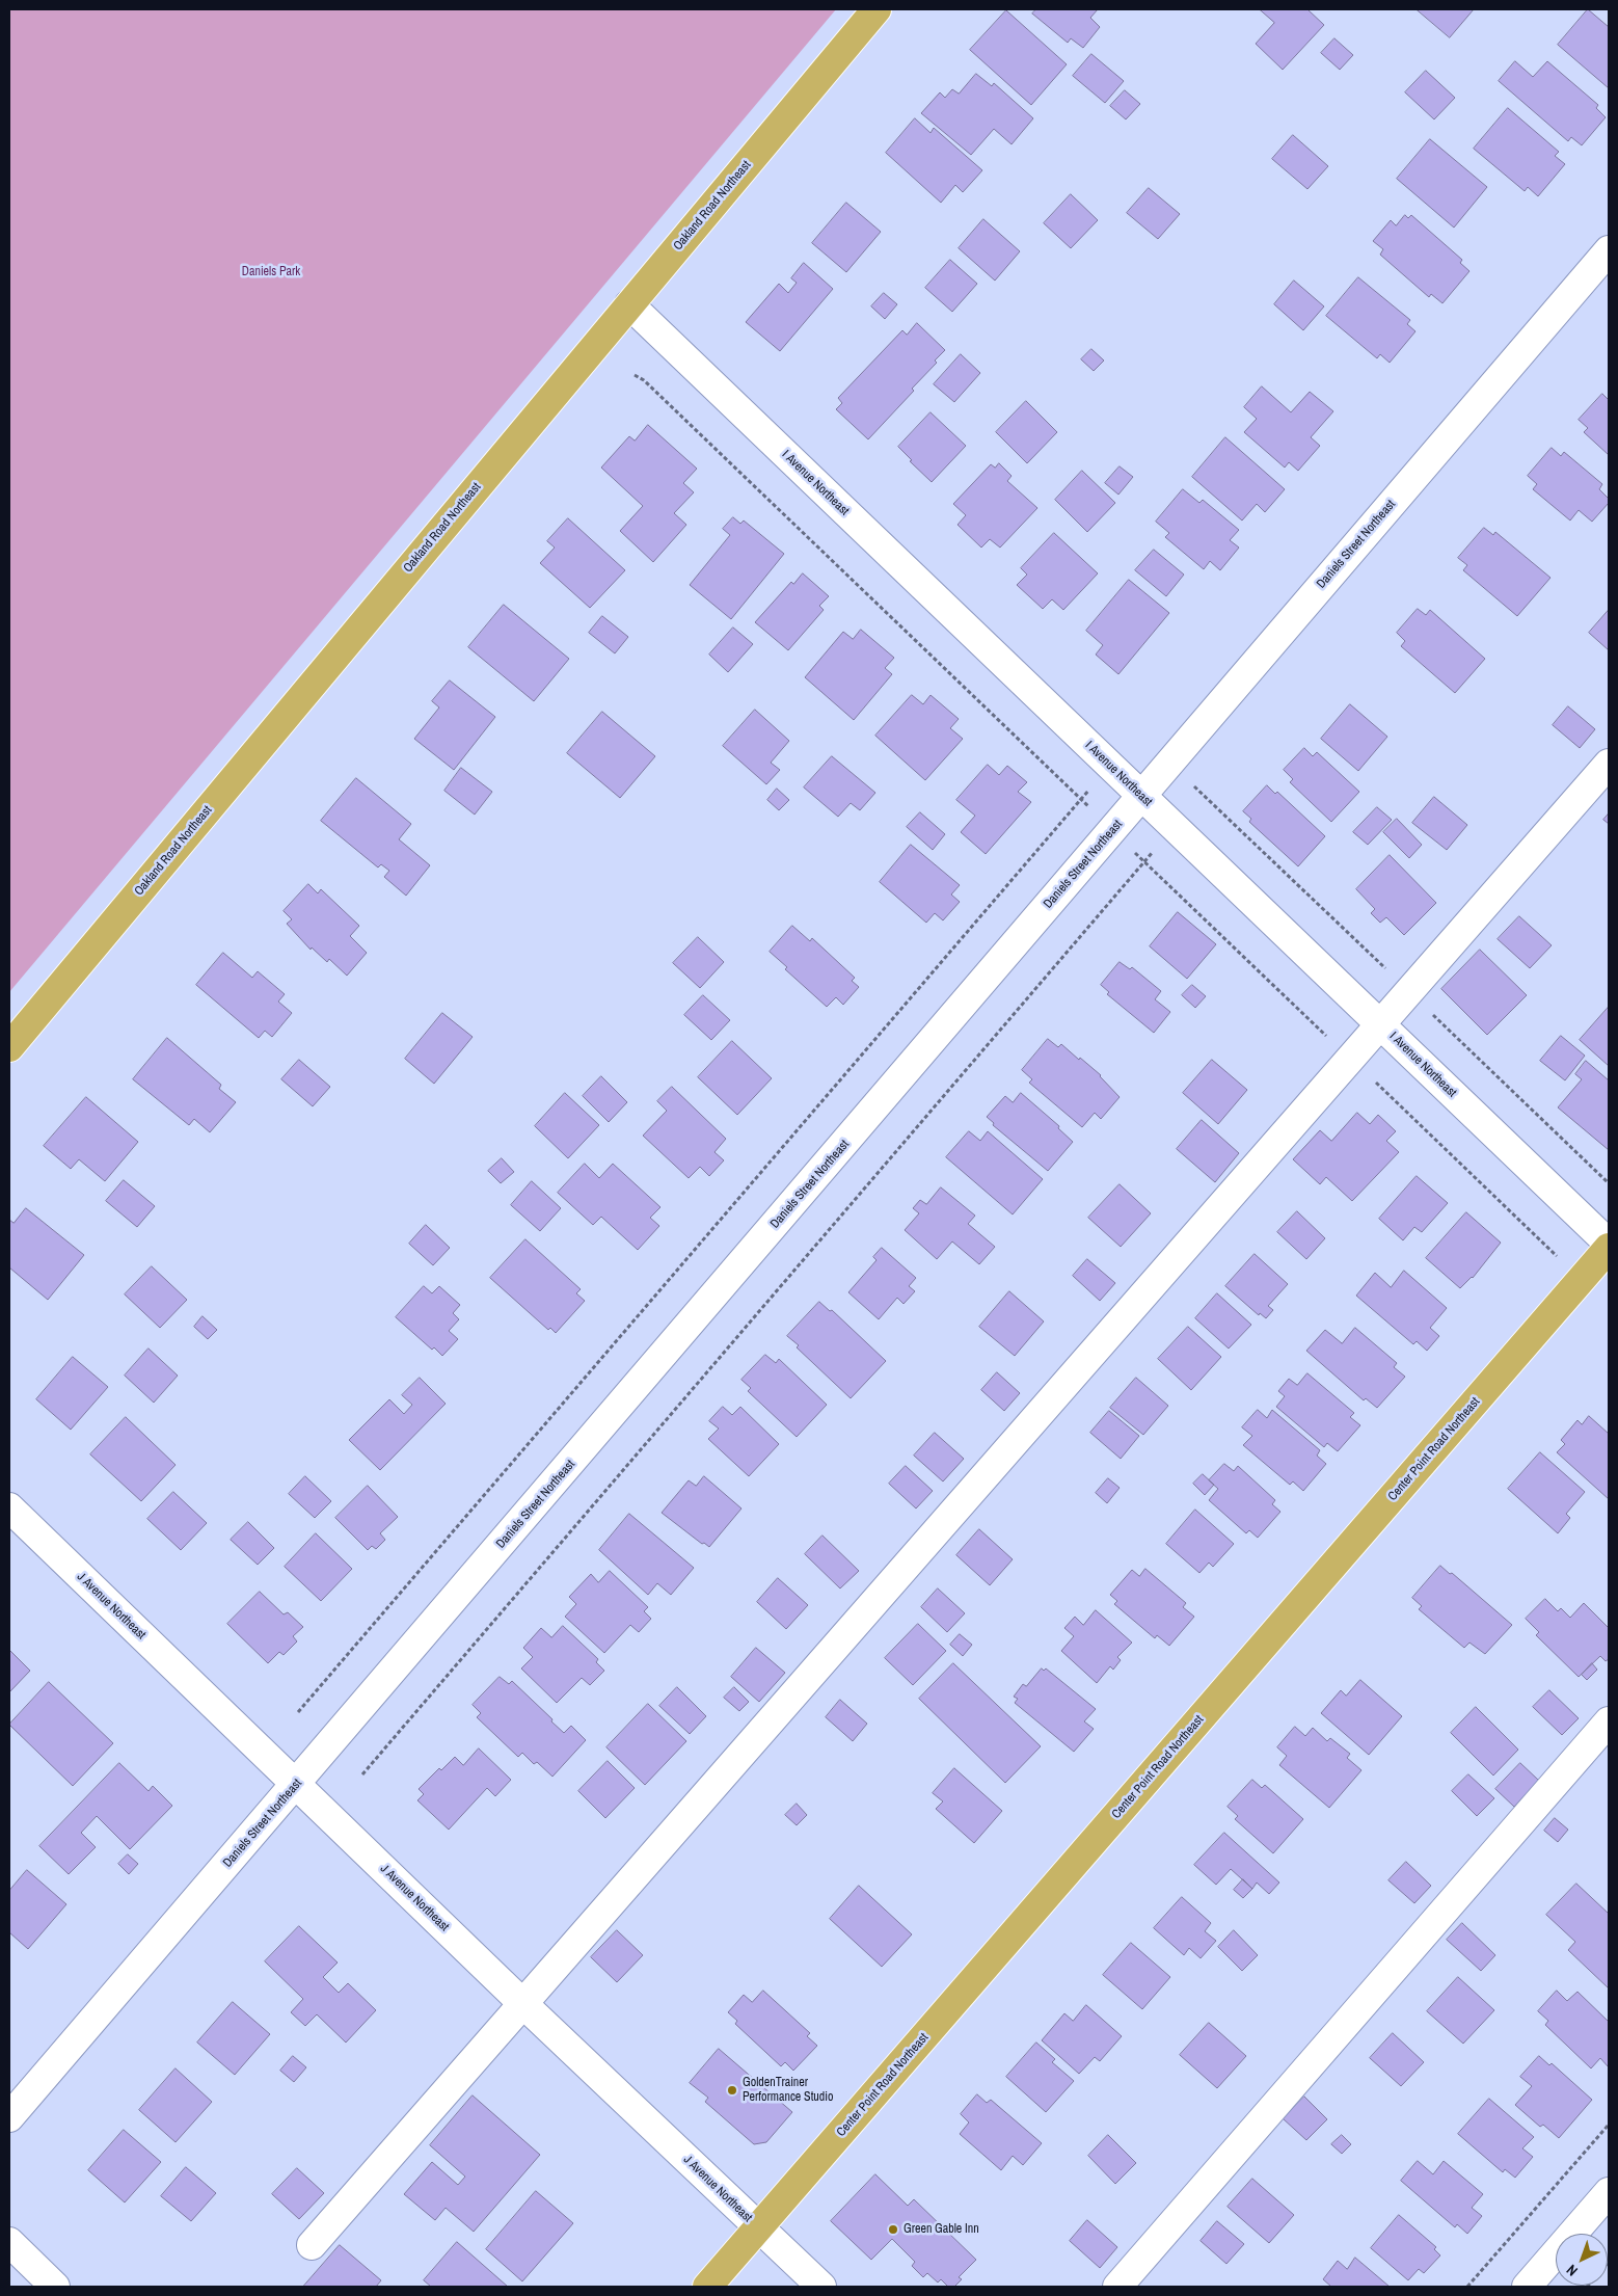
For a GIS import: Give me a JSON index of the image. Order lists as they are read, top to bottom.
{
  "streets": {
    "main road": ["Oakland Road Northeast", "Center Point Road Northeast"],
    "street": ["I Avenue Northeast", "Daniels Street Northeast", "J Avenue Northeast"]
  },
  "crossings": [
    ["Oakland Road Northeast", "I Avenue Northeast"],
    ["I Avenue Northeast", "Daniels Street Northeast"],
    ["I Avenue Northeast", "Center Point Road Northeast"],
    ["Daniels Street Northeast", "J Avenue Northeast"],
    ["Center Point Road Northeast", "J Avenue Northeast"]
  ],
  "parks": ["Daniels Park"],
  "places": ["GoldenTrainer Performance Studio", "Green Gable Inn"],
  "north": "bottom left"
}
